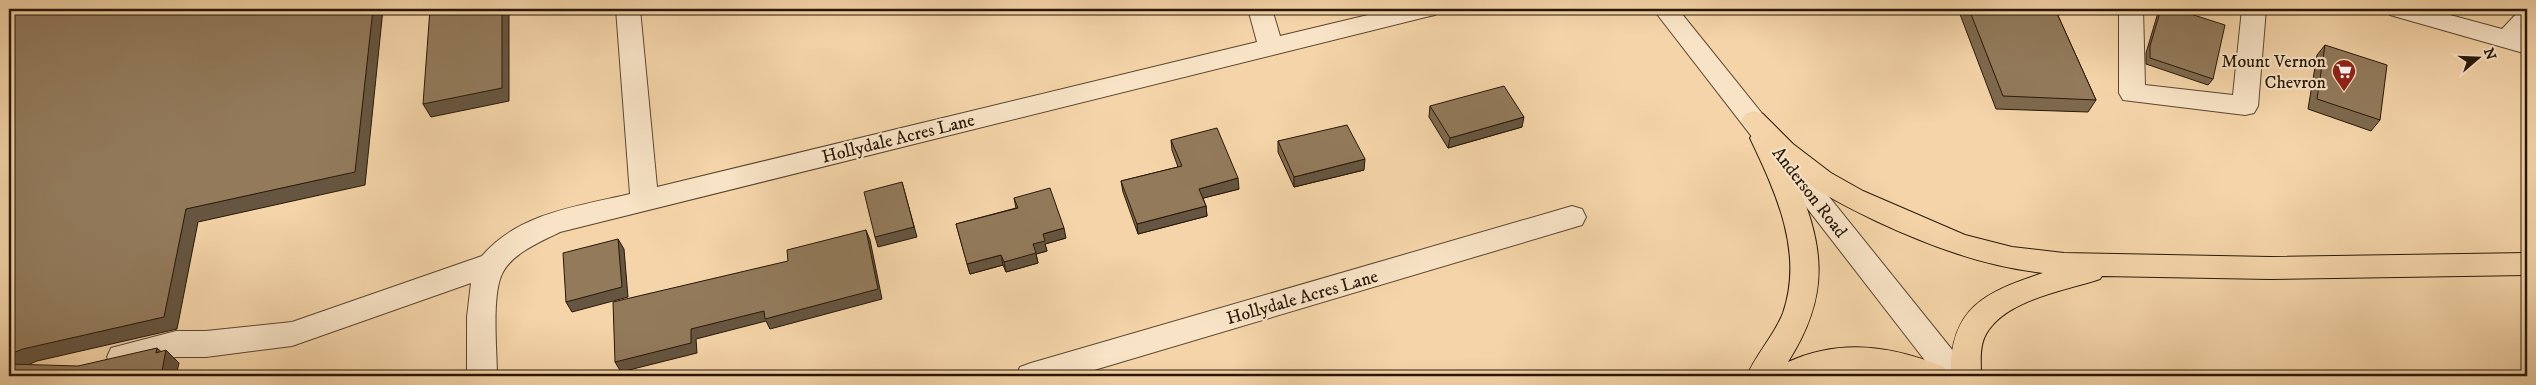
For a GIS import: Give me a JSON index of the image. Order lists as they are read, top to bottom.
{
  "streets": {
    "street": ["Hollydale Acres Lane", "Anderson Road"]
  },
  "places": {
    "supermarket": ["Mount Vernon Chevron"]
  },
  "north": "right"
}
